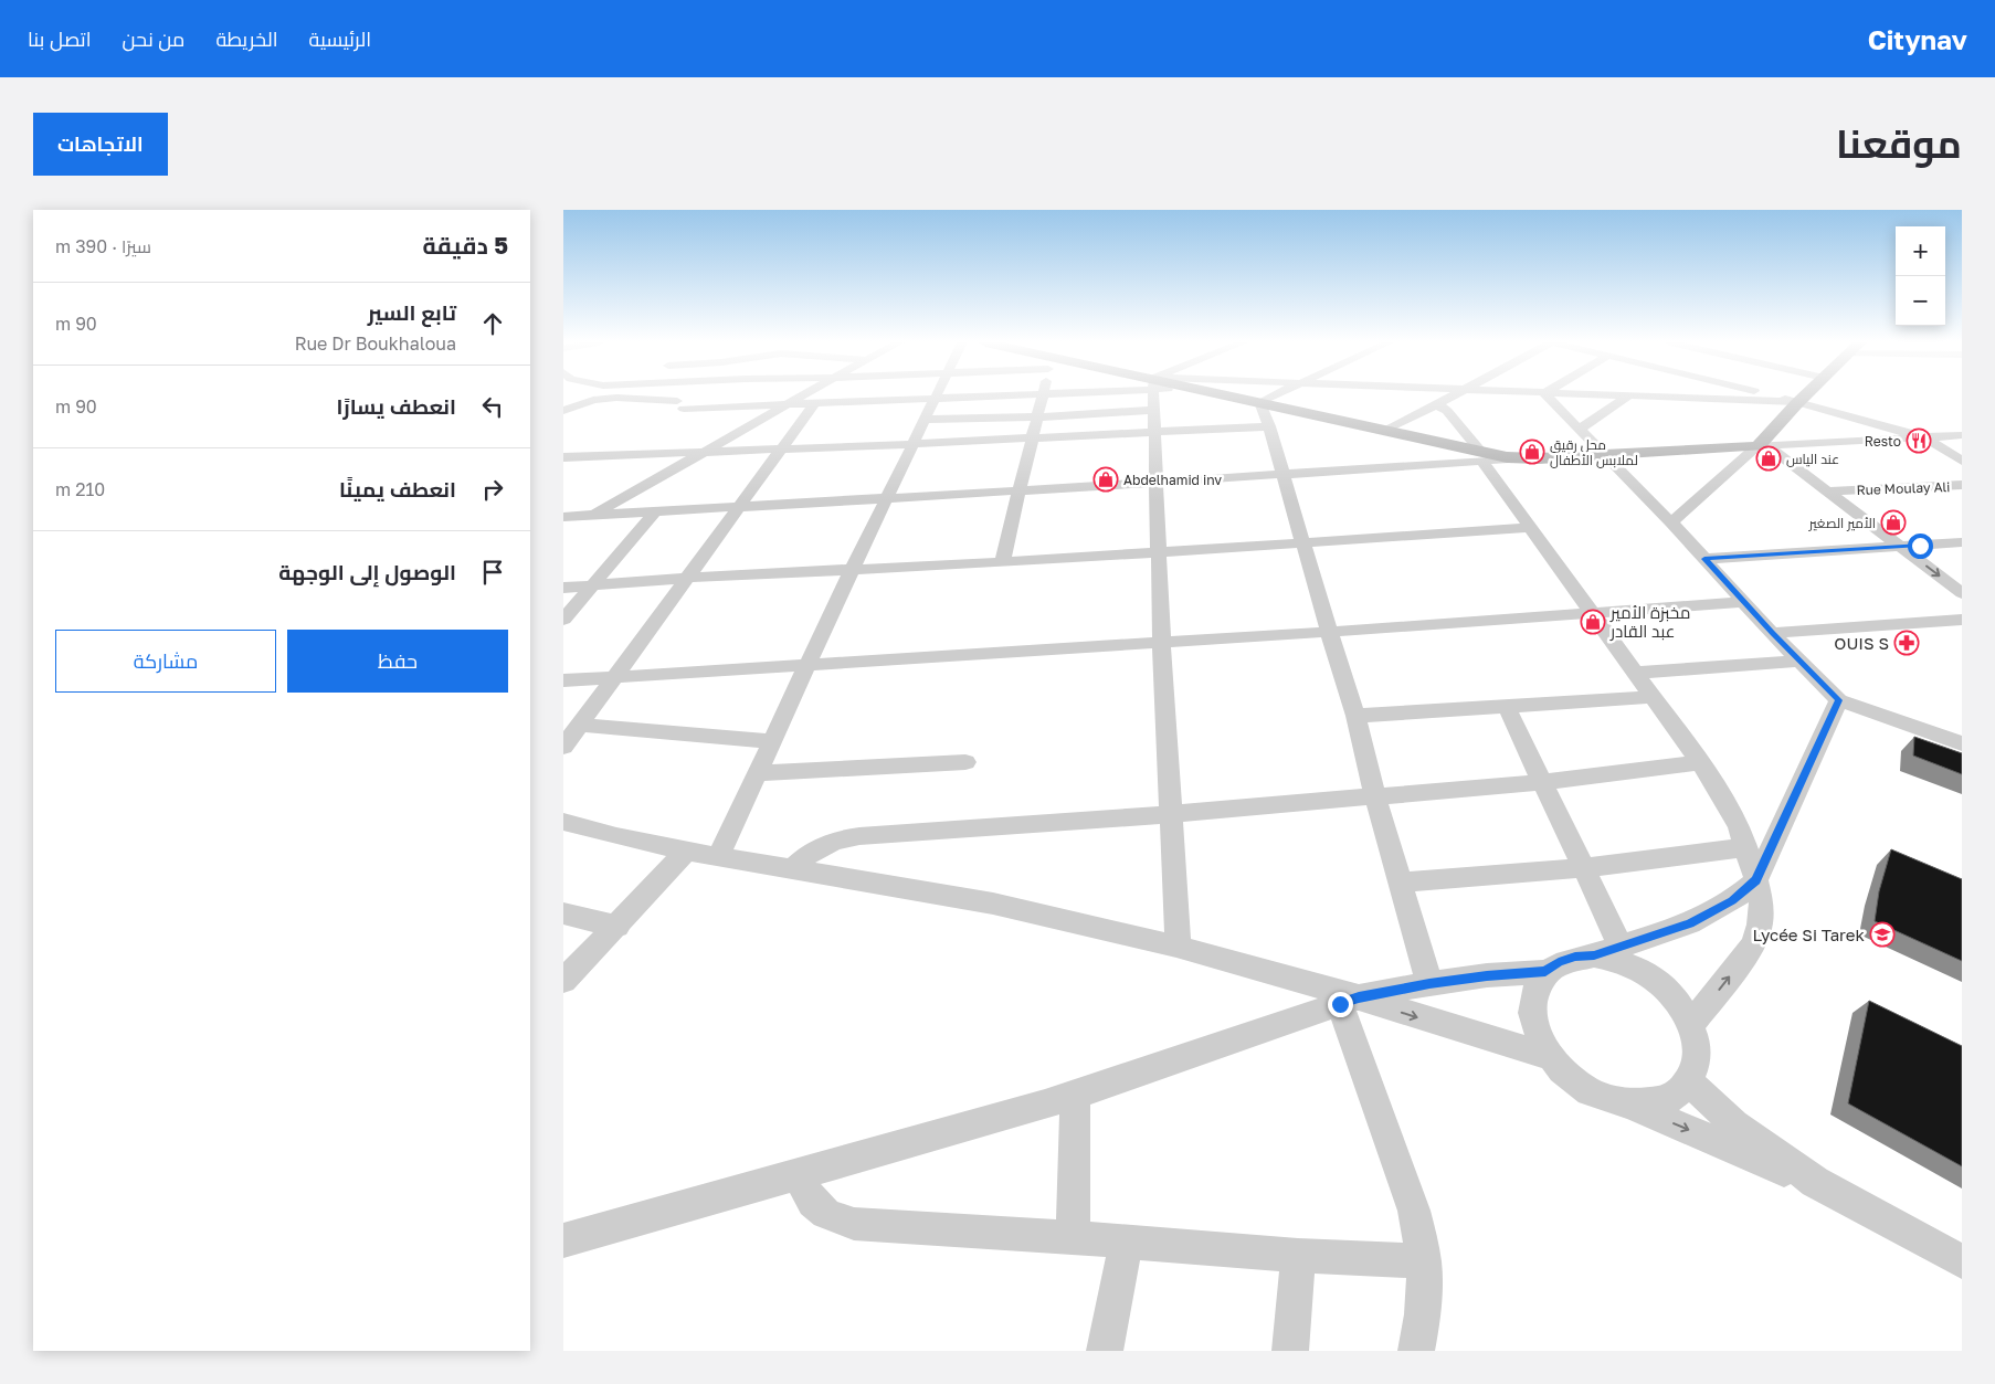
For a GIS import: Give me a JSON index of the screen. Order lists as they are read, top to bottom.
{
  "streets": {
    "street": ["Rue Moulay Ali"]
  },
  "places": {
    "restaurant": ["Resto"],
    "shop": [
      "محل رقيق لملابس الأطفال",
      "عند الياس",
      "Abdelhamid inv",
      "الأمير الصغير",
      "مخبزة الأمير عبد القادر"
    ],
    "pharmacy": ["OUIS S"],
    "school or university": ["Lycée Si Tarek"]
  },
  "page": {
    "header": "Citynav",
    "nav": [
      "الرئيسية",
      "الخريطة",
      "من نحن",
      "اتصل بنا"
    ],
    "title": "موقعنا",
    "buttons": [
      "الاتجاهات",
      ["حفظ", "مشاركة"]
    ],
    "heading": ["5 دقيقة", "سيرًا · 390 m"],
    "map_buttons": ["+", "−"],
    "list": [
      ["تابع السير", "Rue Dr Boukhaloua", "90 m"],
      ["انعطف يسارًا", "90 m"],
      ["انعطف يمينًا", "210 m"],
      "الوصول إلى الوجهة"
    ]
  }
}
